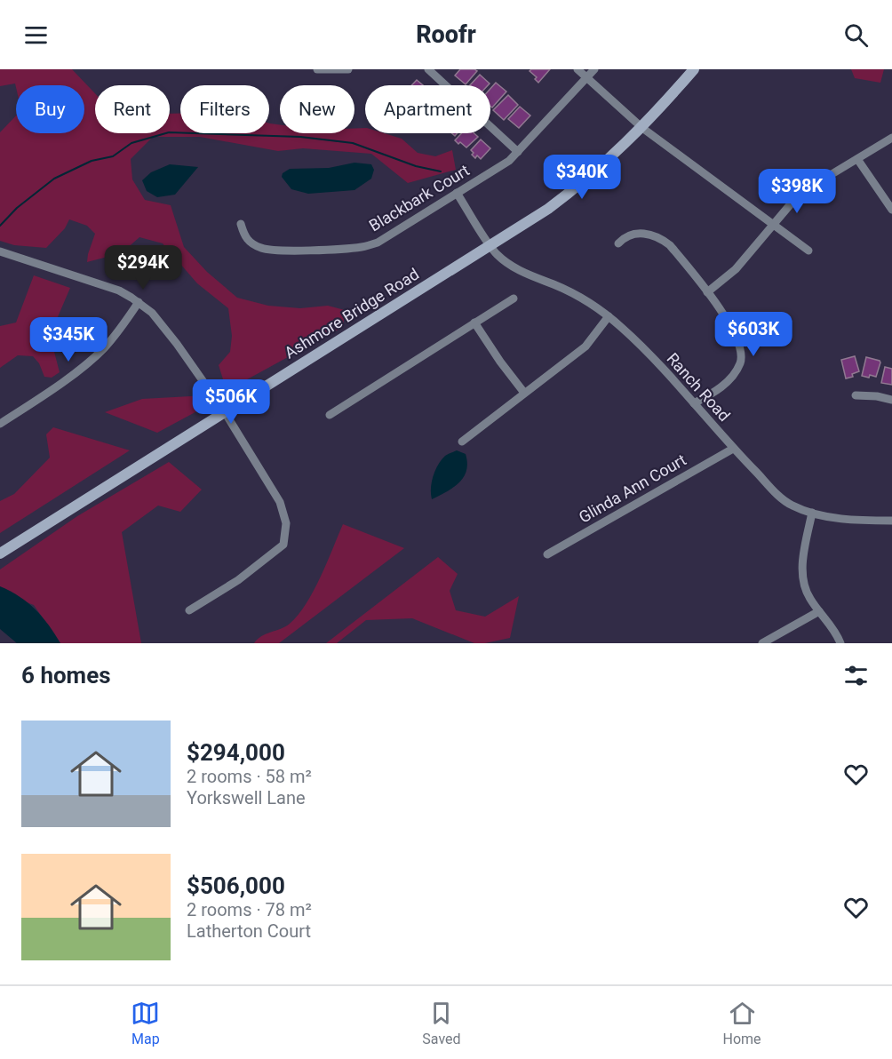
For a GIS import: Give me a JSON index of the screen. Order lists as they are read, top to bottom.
{
  "streets": {
    "main road": ["Ashmore Bridge Road"],
    "street": ["Blackbark Court", "Ranch Road", "Glinda Ann Court"]
  },
  "crossings": [
    ["Blackbark Court", "Ranch Road"],
    ["Ashmore Bridge Road", "Ranch Road"],
    ["Ranch Road", "Glinda Ann Court"]
  ],
  "page": {
    "header": "Roofr",
    "chip": [
      "Buy",
      "Rent",
      "Filters",
      "New",
      "Apartment"
    ],
    "price": [
      "$340K",
      "$398K",
      "$294K",
      "$603K",
      "$345K",
      "$506K"
    ],
    "heading": "6 homes",
    "list": [
      {
        "name": "$294,000",
        "note": "2 rooms · 58 m² · Yorkswell Lane"
      },
      {
        "name": "$506,000",
        "note": "2 rooms · 78 m² · Latherton Court"
      }
    ],
    "tabs": ["Map", "Saved", "Home"]
  }
}
